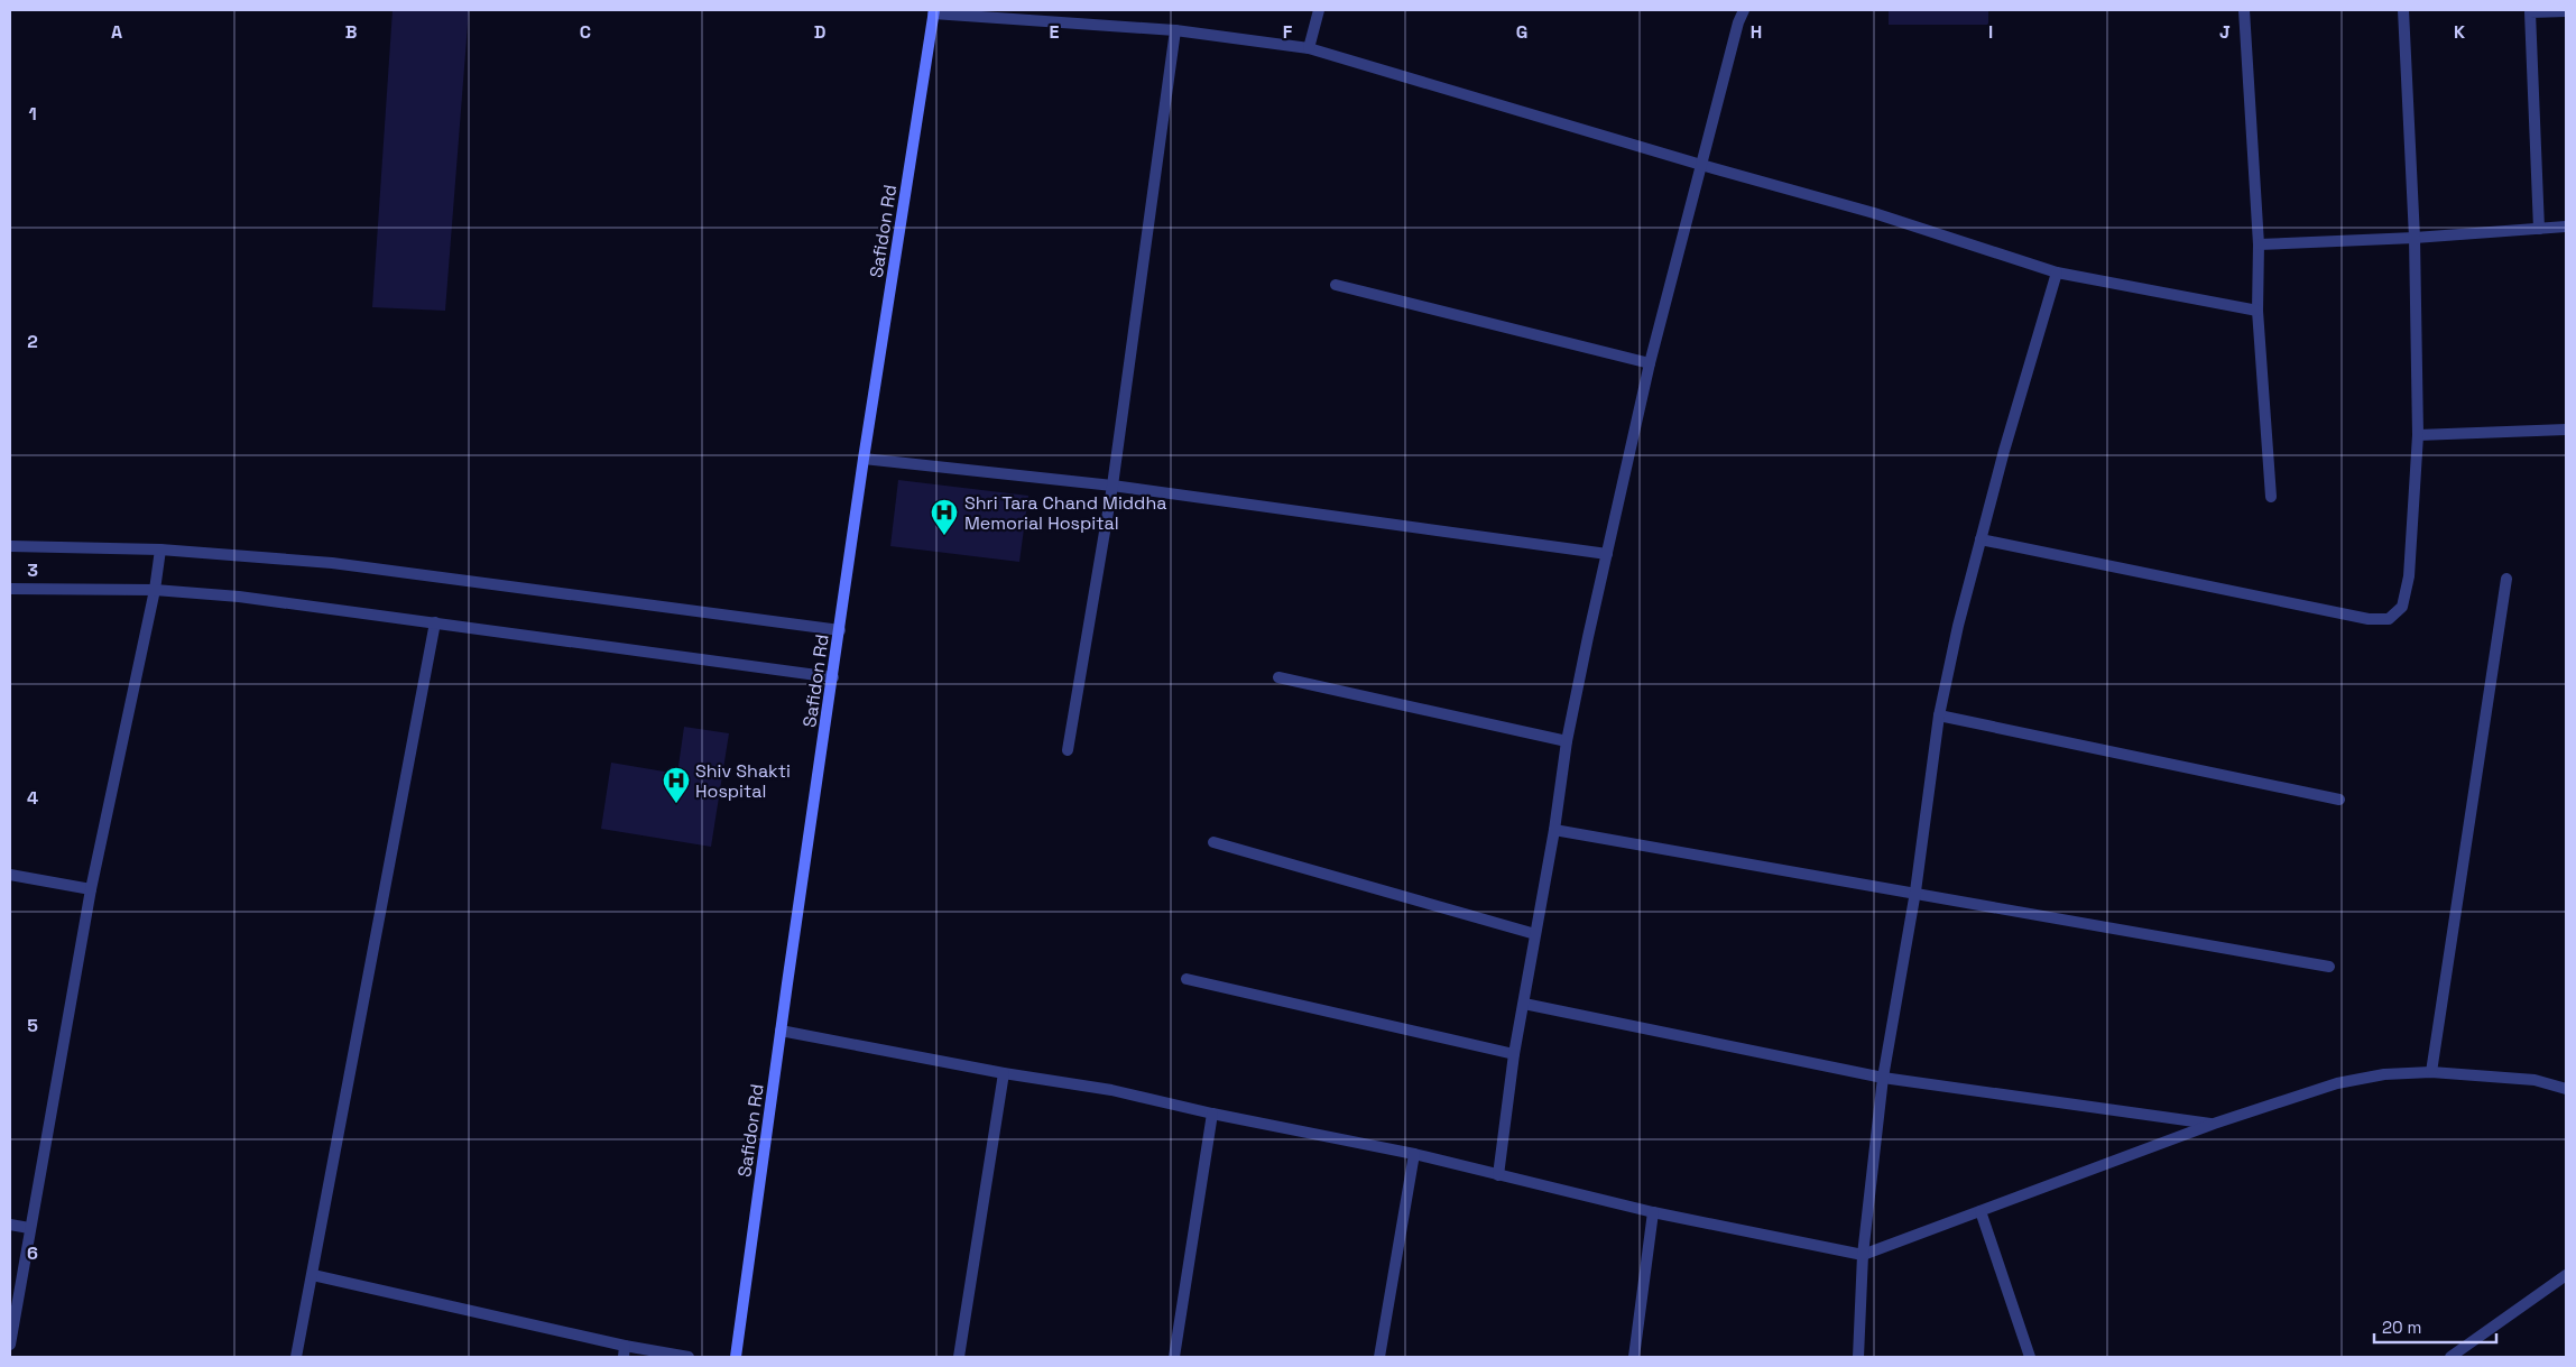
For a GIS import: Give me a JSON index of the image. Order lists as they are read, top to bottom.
{
  "streets": {
    "main road": ["Safidon Rd"]
  },
  "places": {
    "hospital": ["Shri Tara Chand Middha Memorial Hospital", "Shiv Shakti Hospital"]
  },
  "scale_bar": "20 m",
  "grid": {
    "columns": [
      "A",
      "B",
      "C",
      "D",
      "E",
      "F",
      "G",
      "H",
      "I",
      "J",
      "K"
    ],
    "rows": [
      "1",
      "2",
      "3",
      "4",
      "5",
      "6"
    ]
  }
}
